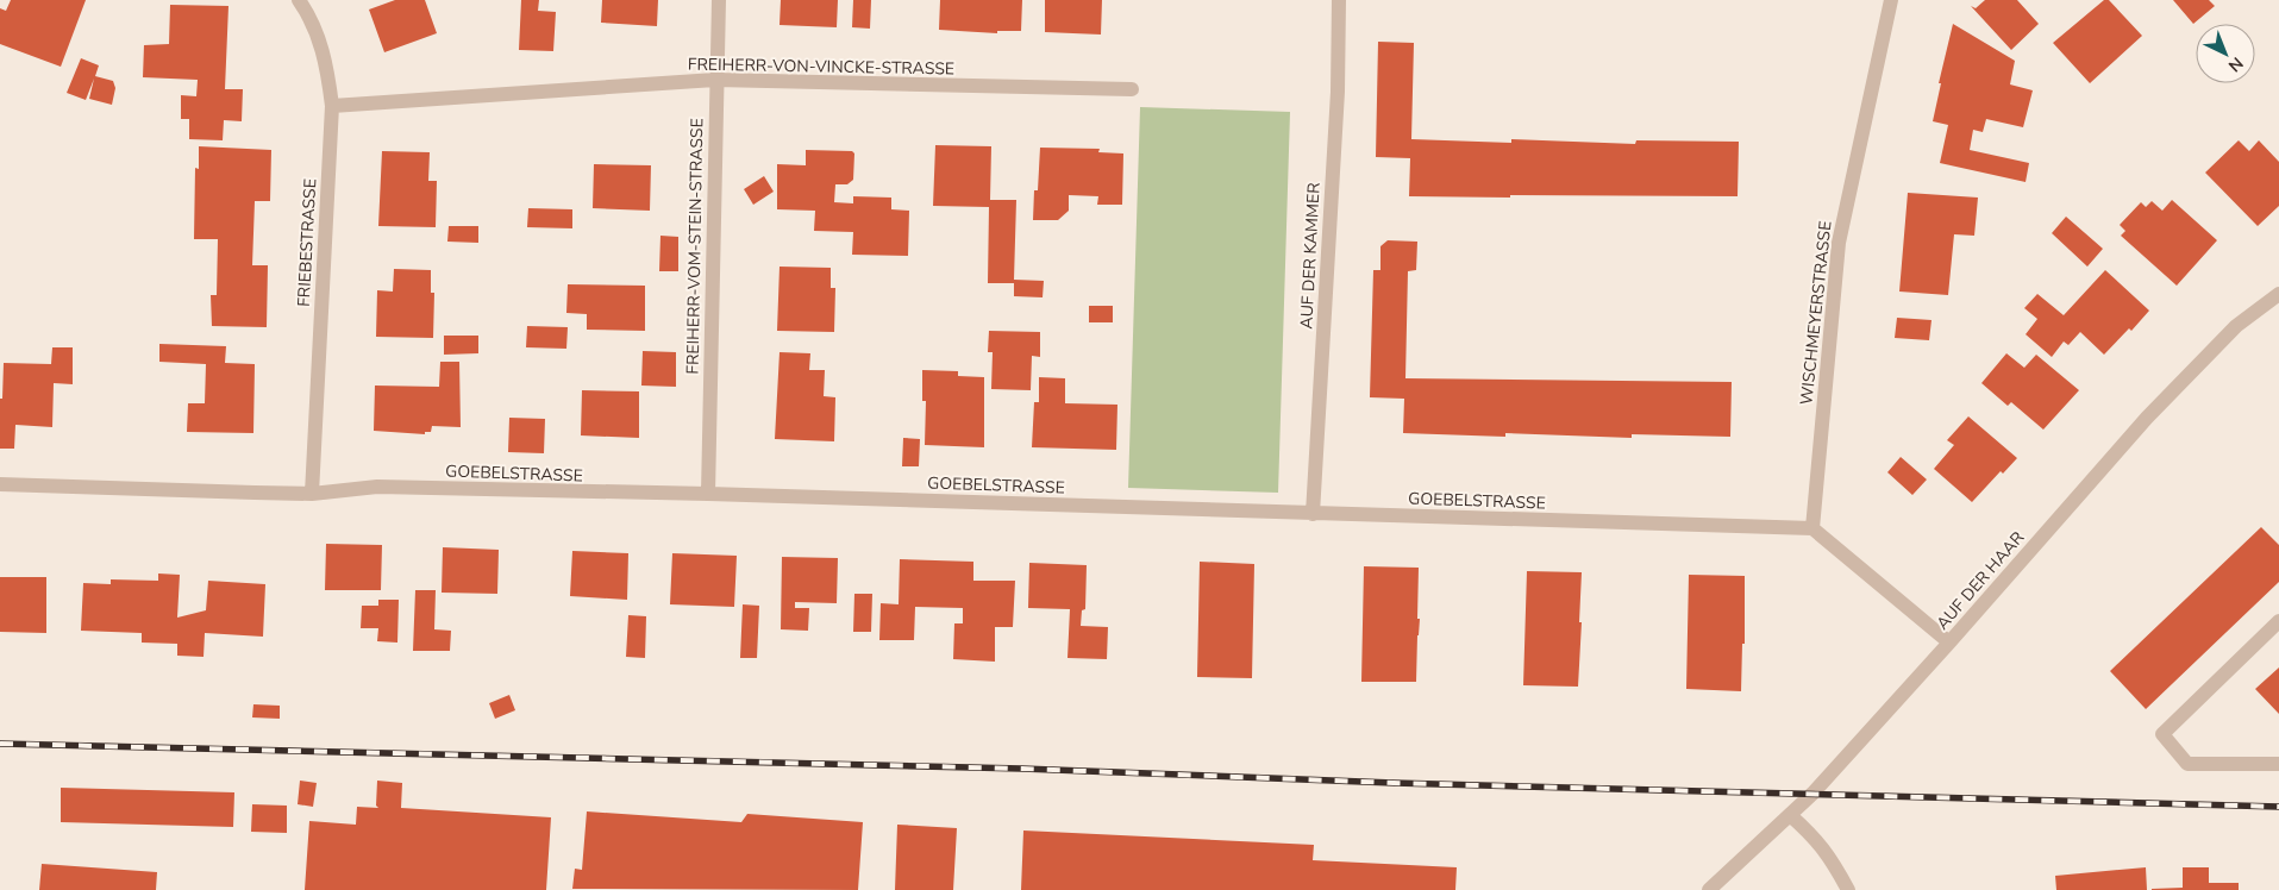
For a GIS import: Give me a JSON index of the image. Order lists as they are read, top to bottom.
{
  "streets": {
    "street": [
      "FREIHERR-VON-VINCKE-STRASSE",
      "FRIEBESTRASSE",
      "FREIHERR-VOM-STEIN-STRASSE",
      "AUF DER KAMMER",
      "WISCHMEYERSTRASSE",
      "GOEBELSTRASSE",
      "AUF DER HAAR"
    ]
  },
  "crossings": [
    ["FREIHERR-VON-VINCKE-STRASSE", "FRIEBESTRASSE"],
    ["FREIHERR-VON-VINCKE-STRASSE", "FREIHERR-VOM-STEIN-STRASSE"],
    ["FRIEBESTRASSE", "GOEBELSTRASSE"],
    ["FREIHERR-VOM-STEIN-STRASSE", "GOEBELSTRASSE"],
    ["AUF DER KAMMER", "GOEBELSTRASSE"],
    ["WISCHMEYERSTRASSE", "GOEBELSTRASSE"]
  ],
  "north": "bottom right"
}
